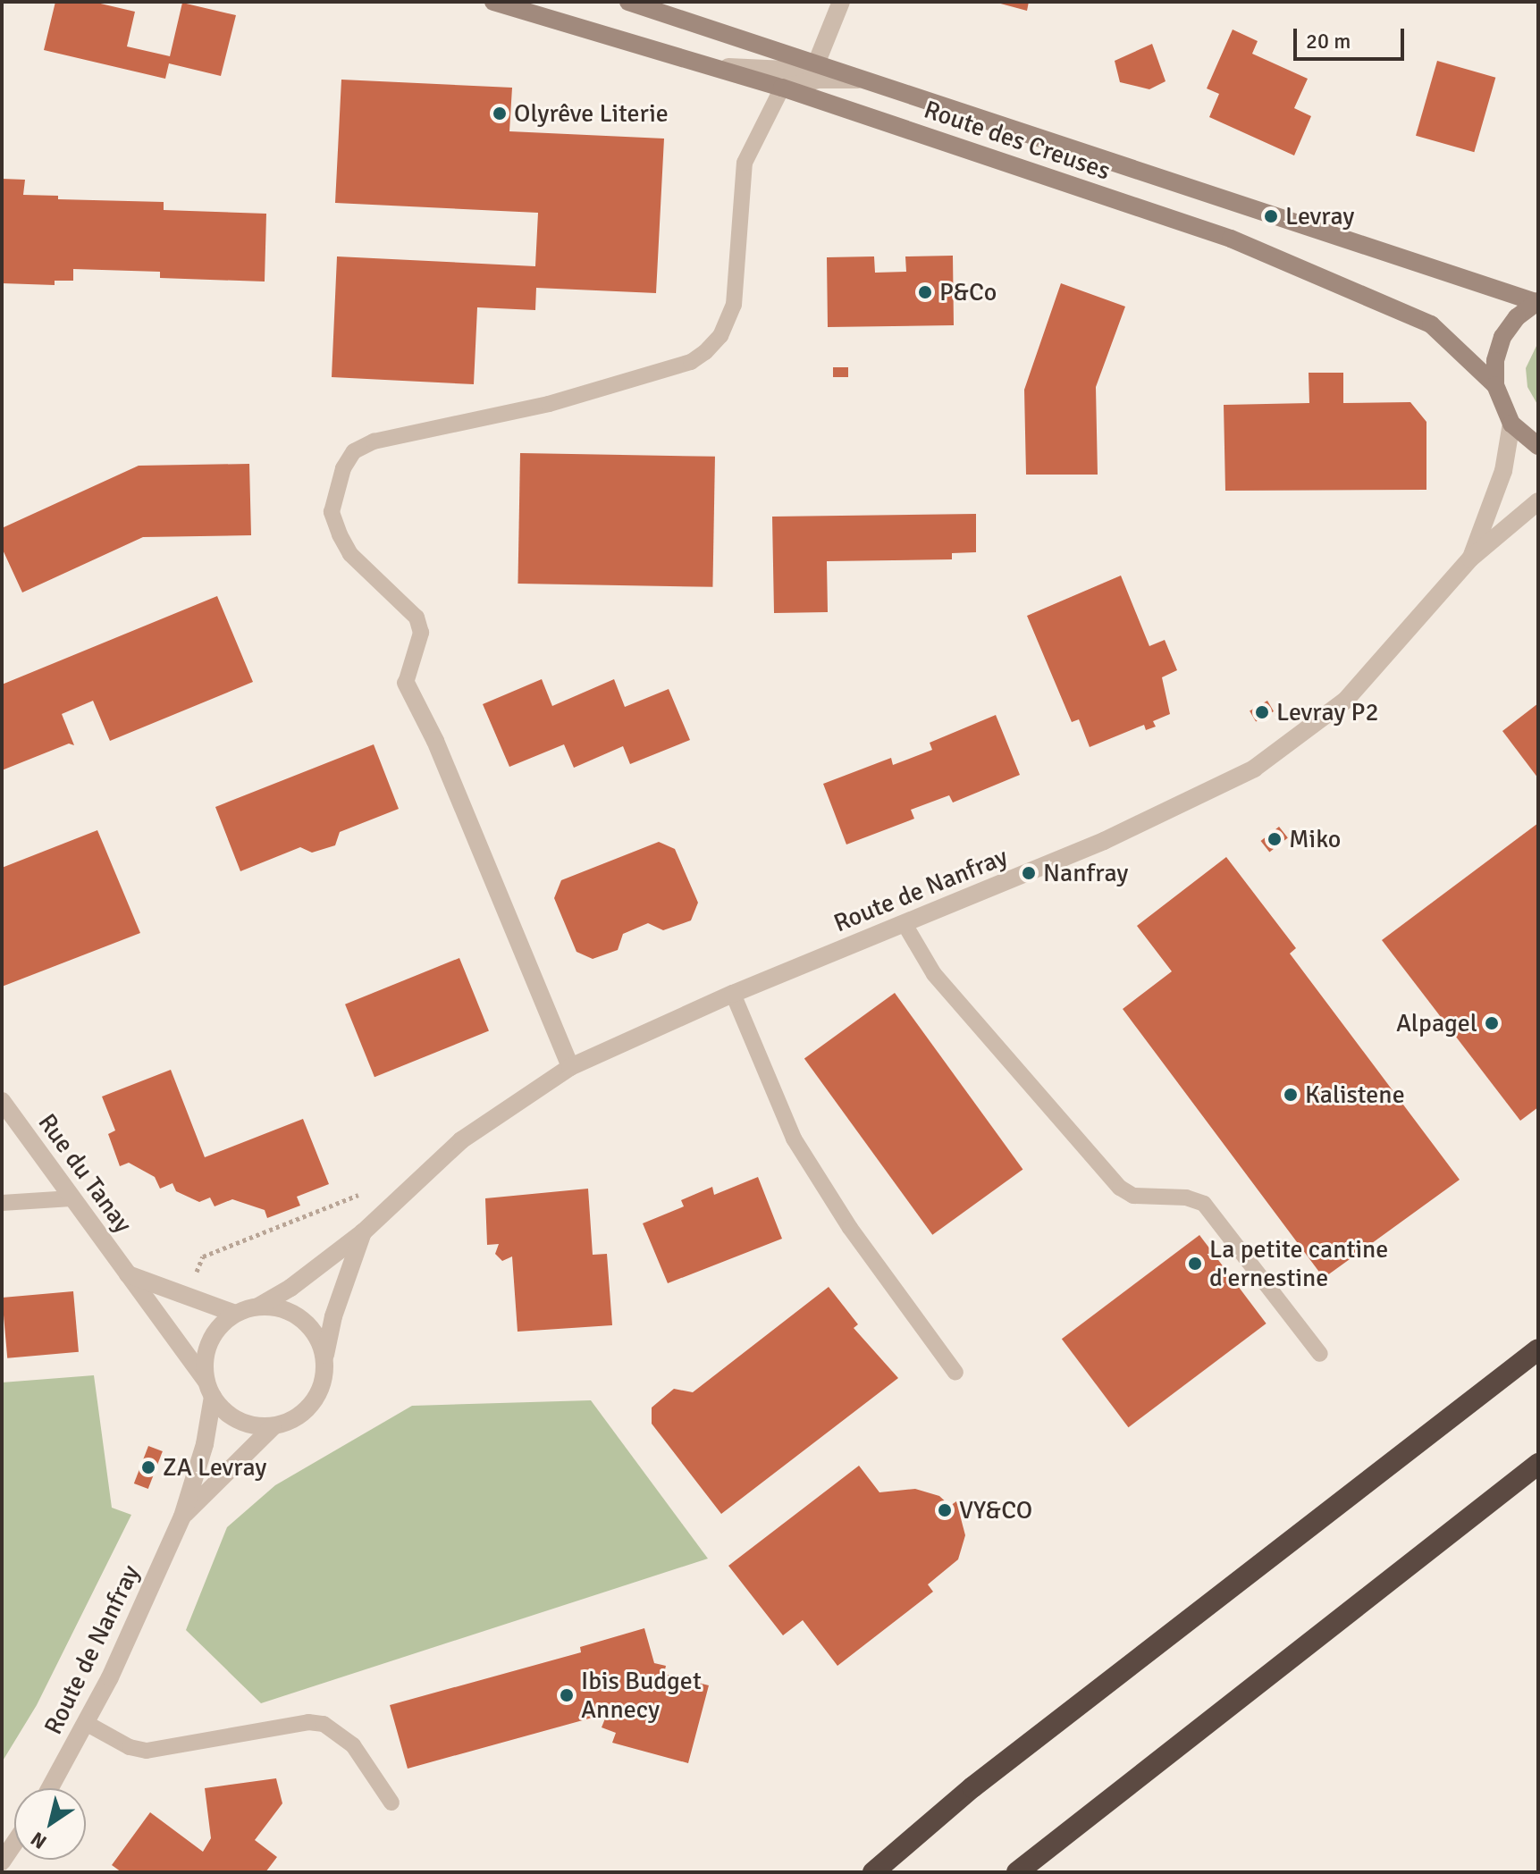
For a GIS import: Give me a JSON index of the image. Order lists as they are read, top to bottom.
{
  "streets": {
    "main road": ["Route des Creuses"],
    "street": ["Route de Nanfray", "Rue du Tanay"]
  },
  "crossings": [
    ["Route de Nanfray", "Rue du Tanay"]
  ],
  "places": [
    "Olyrêve Literie",
    "Levray",
    "P&Co",
    "Levray P2",
    "Miko",
    "Nanfray",
    "Alpagel",
    "Kalistene",
    "La petite cantine d'ernestine",
    "ZA Levray",
    "VY&CO",
    "Ibis Budget Annecy"
  ],
  "scale_bar": "20 m",
  "north": "bottom left"
}
